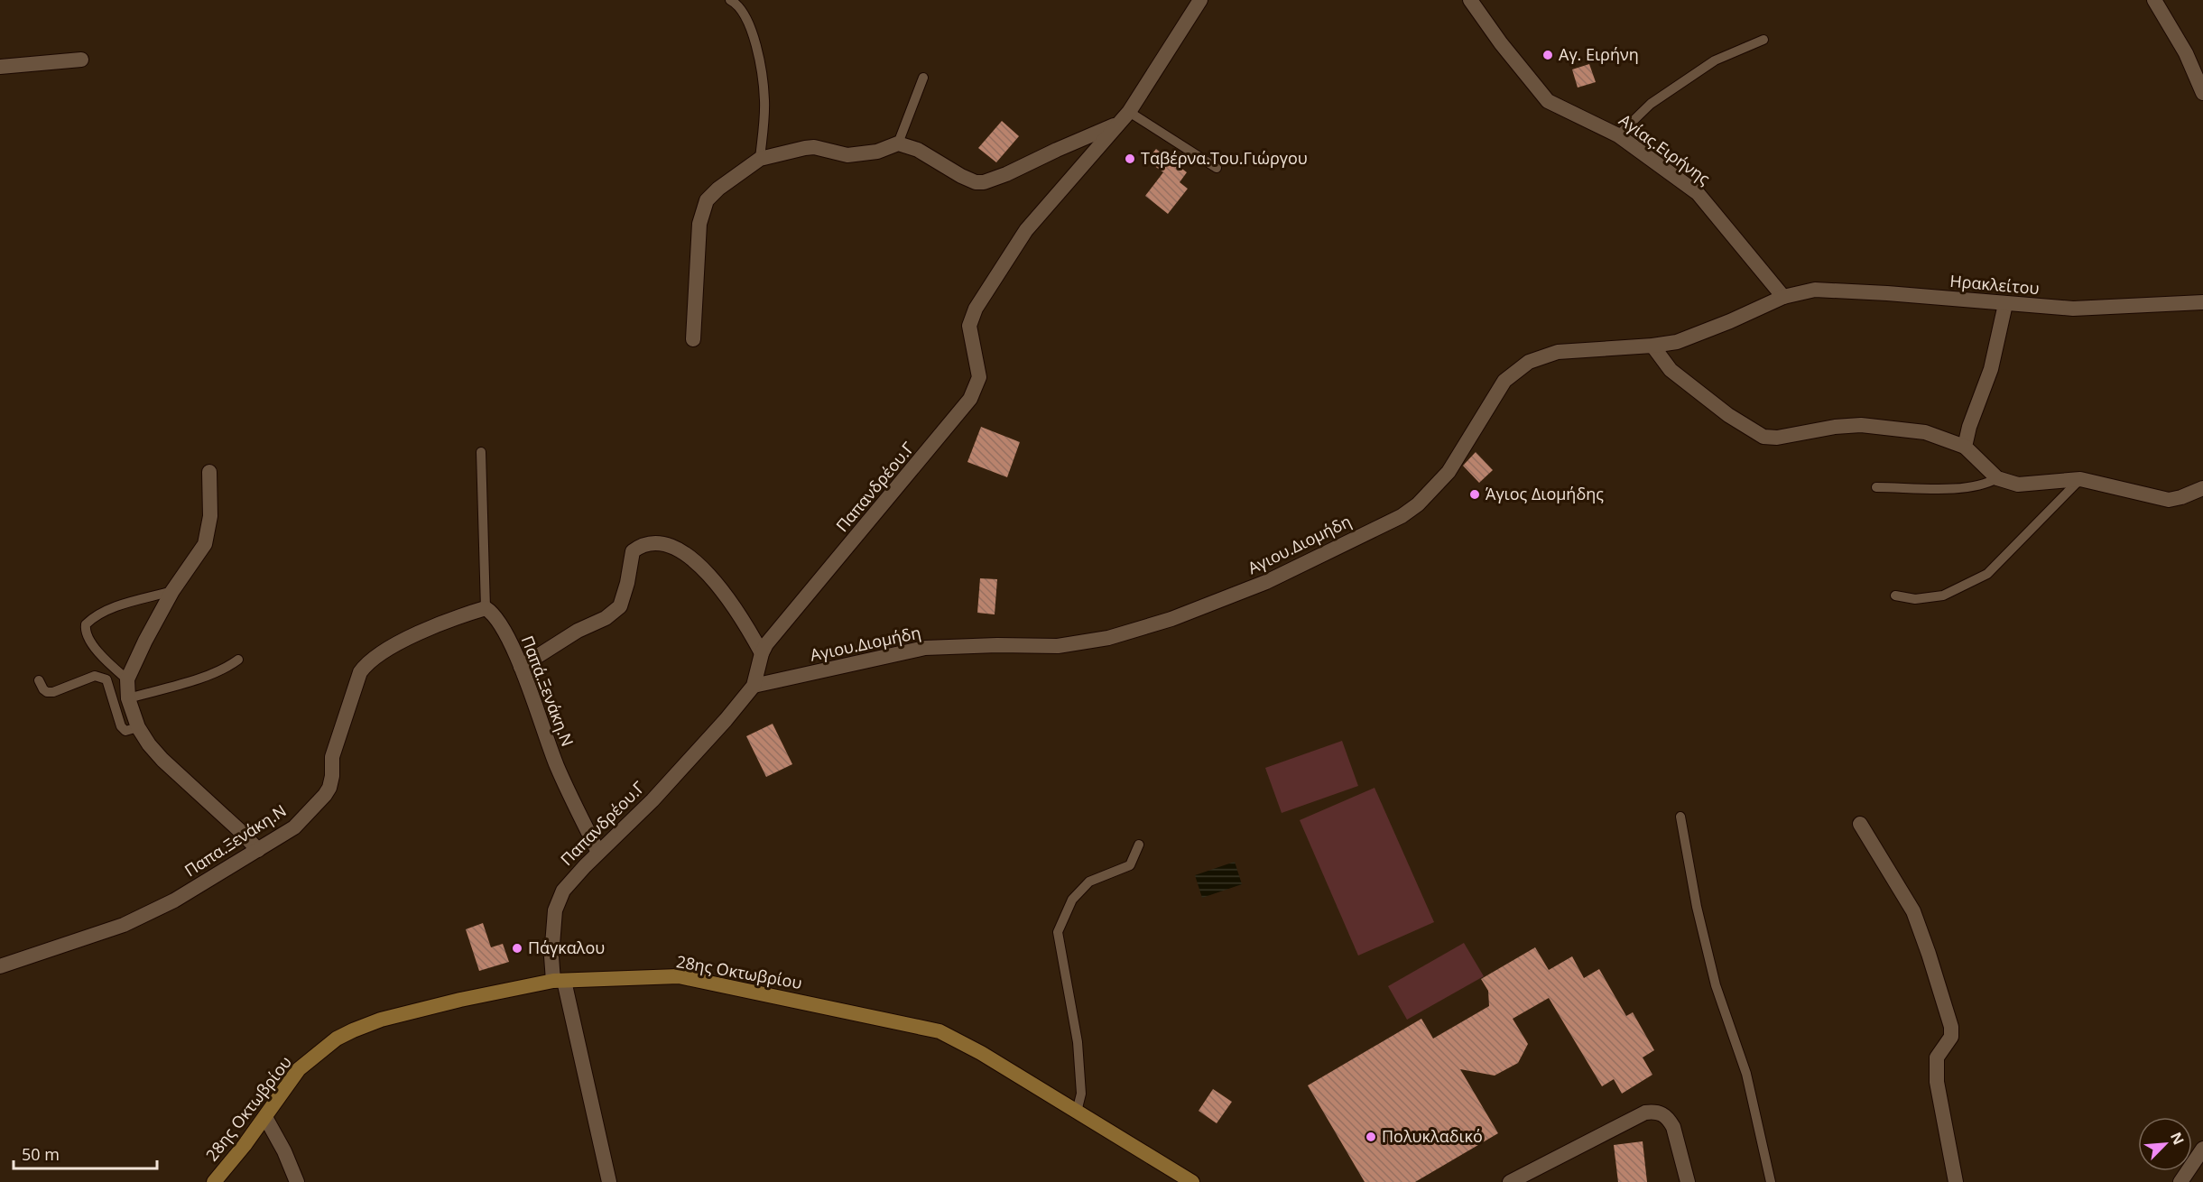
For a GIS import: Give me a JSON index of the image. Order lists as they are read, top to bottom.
{
  "streets": {
    "main road": ["28ης Οκτωβρίου"],
    "street": [
      "Αγίας.Ειρήνης",
      "Ηρακλείτου",
      "Παπανδρέου.Γ",
      "Αγιου.Διομήδη",
      "Παπά.Ξενάκη.Ν",
      "Παπα.Ξενάκη.Ν"
    ]
  },
  "crossings": [
    ["Αγίας.Ειρήνης", "Ηρακλείτου"],
    ["Αγίας.Ειρήνης", "Αγιου.Διομήδη"],
    ["Ηρακλείτου", "Αγιου.Διομήδη"],
    ["Παπανδρέου.Γ", "Αγιου.Διομήδη"],
    ["Παπανδρέου.Γ", "Παπά.Ξενάκη.Ν"],
    ["Παπανδρέου.Γ", "28ης Οκτωβρίου"],
    ["Παπά.Ξενάκη.Ν", "Παπα.Ξενάκη.Ν"]
  ],
  "places": [
    "Αγ. Ειρήνη",
    "Ταβέρνα.Του.Γιώργου",
    "Άγιος Διομήδης",
    "Πάγκαλου",
    "Πολυκλαδικό"
  ],
  "scale_bar": "50 m",
  "north": "top right"
}
